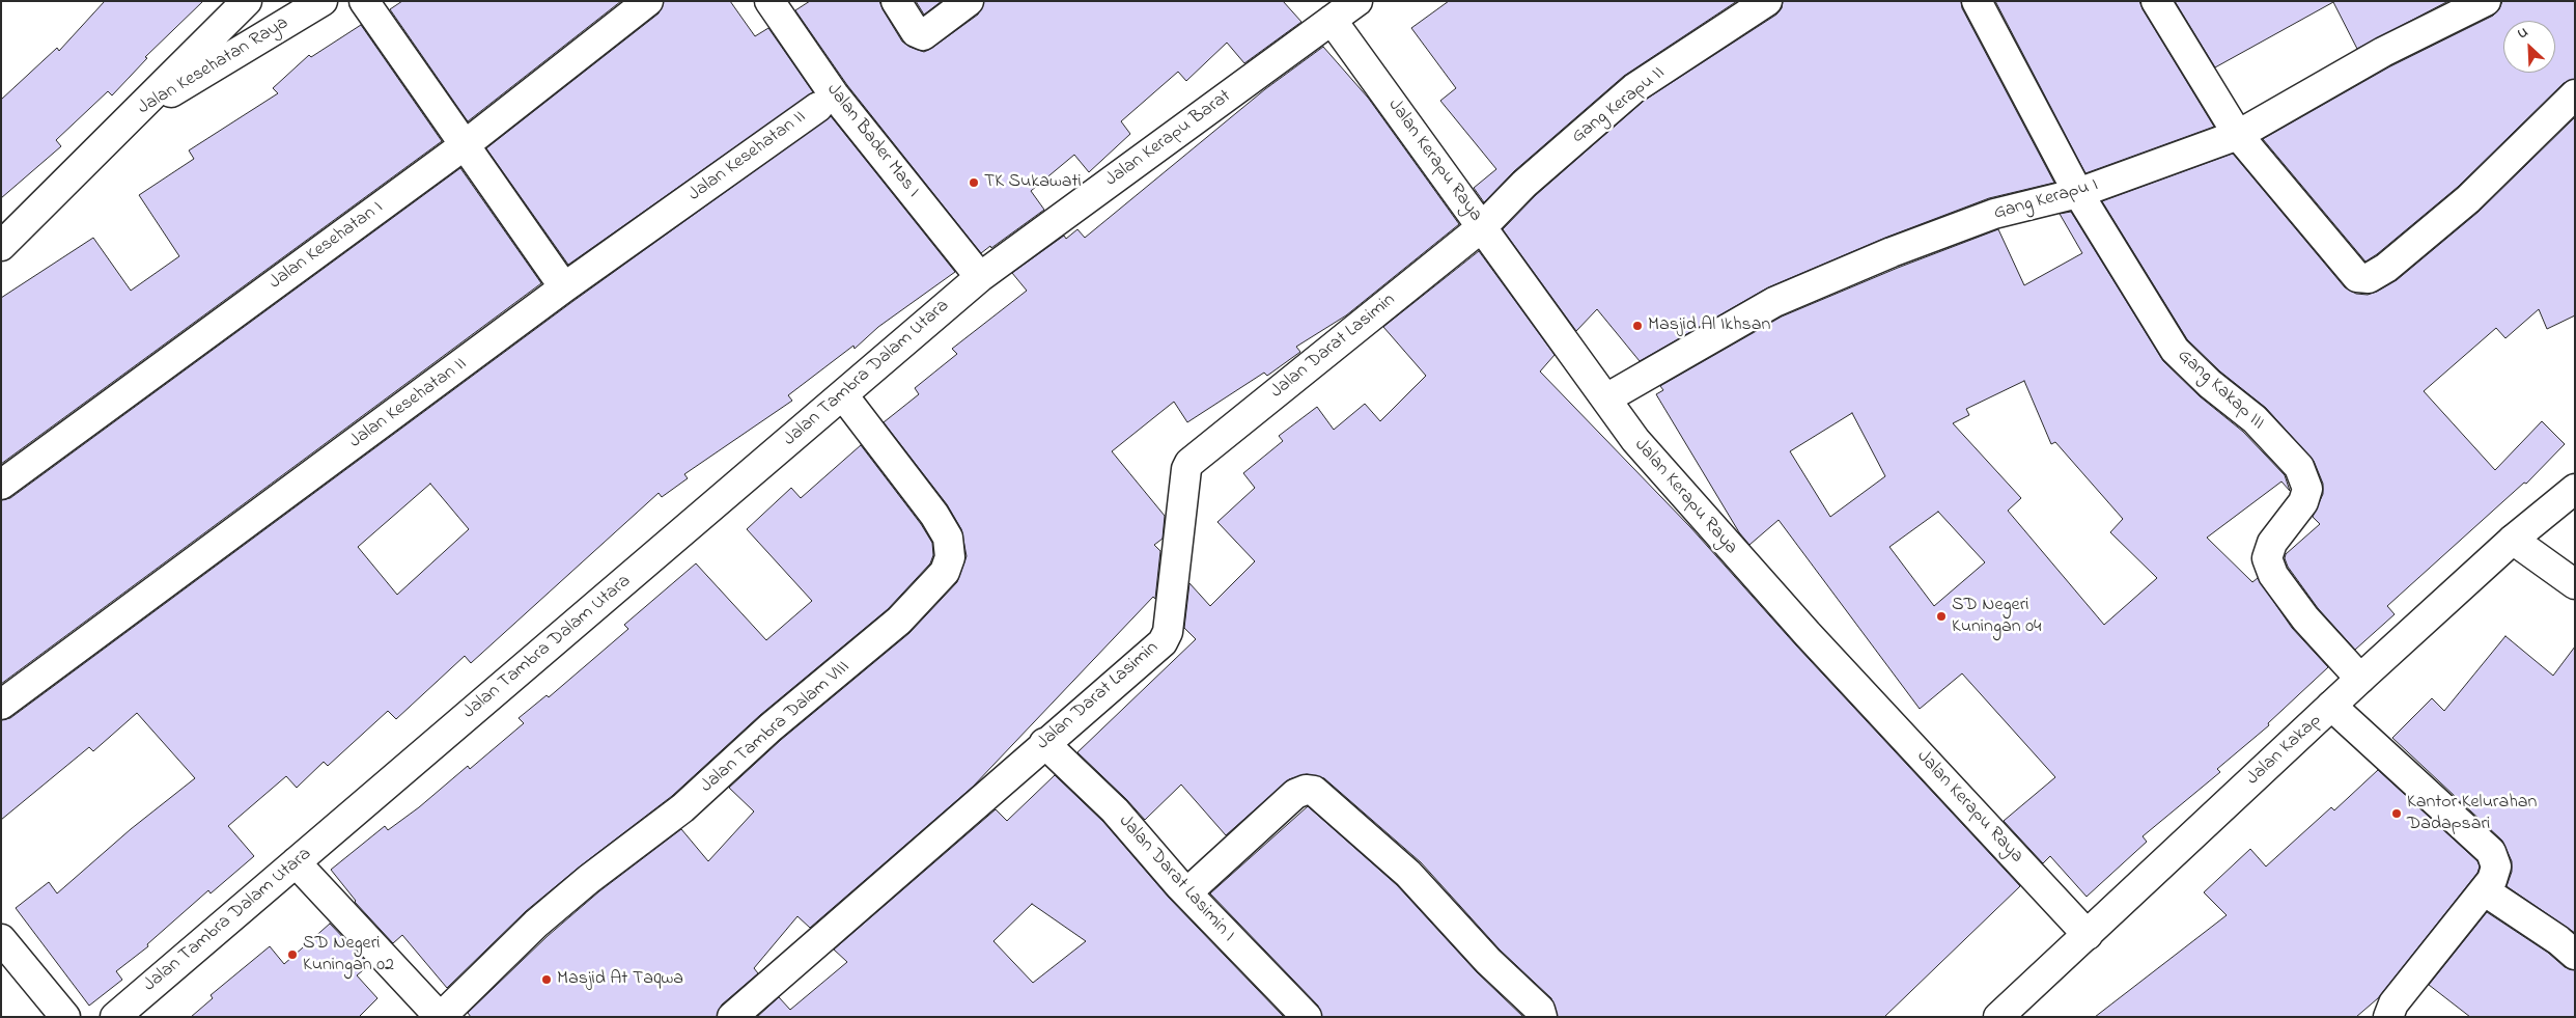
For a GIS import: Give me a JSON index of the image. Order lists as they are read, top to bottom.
{
  "streets": {
    "street": [
      "Jalan Kesehatan Raya",
      "Gang Kerapu II",
      "Jalan Kerapu Barat",
      "Jalan Bader Mas I",
      "Jalan Kesehatan II",
      "Jalan Kerapu Raya",
      "Gang Kerapu I",
      "Jalan Kesehatan I",
      "Jalan Darat Lasimin",
      "Jalan Tambra Dalam Utara",
      "Gang Kakap III",
      "Jalan Tambra Dalam VIII",
      "Jalan Kakap",
      "Jalan Darat Lasimin I"
    ]
  },
  "crossings": [
    ["Gang Kerapu II", "Jalan Kerapu Raya"],
    ["Gang Kerapu II", "Jalan Darat Lasimin"],
    ["Jalan Kerapu Barat", "Jalan Bader Mas I"],
    ["Jalan Kerapu Barat", "Jalan Kerapu Raya"],
    ["Jalan Kerapu Barat", "Jalan Tambra Dalam Utara"],
    ["Jalan Bader Mas I", "Jalan Tambra Dalam Utara"],
    ["Jalan Kerapu Raya", "Gang Kerapu I"],
    ["Jalan Kerapu Raya", "Jalan Darat Lasimin"],
    ["Jalan Kerapu Raya", "Jalan Kakap"],
    ["Gang Kerapu I", "Gang Kakap III"],
    ["Jalan Darat Lasimin", "Jalan Darat Lasimin I"],
    ["Jalan Tambra Dalam Utara", "Jalan Tambra Dalam VIII"],
    ["Gang Kakap III", "Jalan Kakap"]
  ],
  "places": [
    "TK Sukawati",
    "Masjid Al Ikhsan",
    "SD Negeri Kuningan 04",
    "Kantor Kelurahan Dadapsari",
    "SD Negeri Kuningan 02",
    "Masjid At Taqwa"
  ],
  "north": "top left"
}
